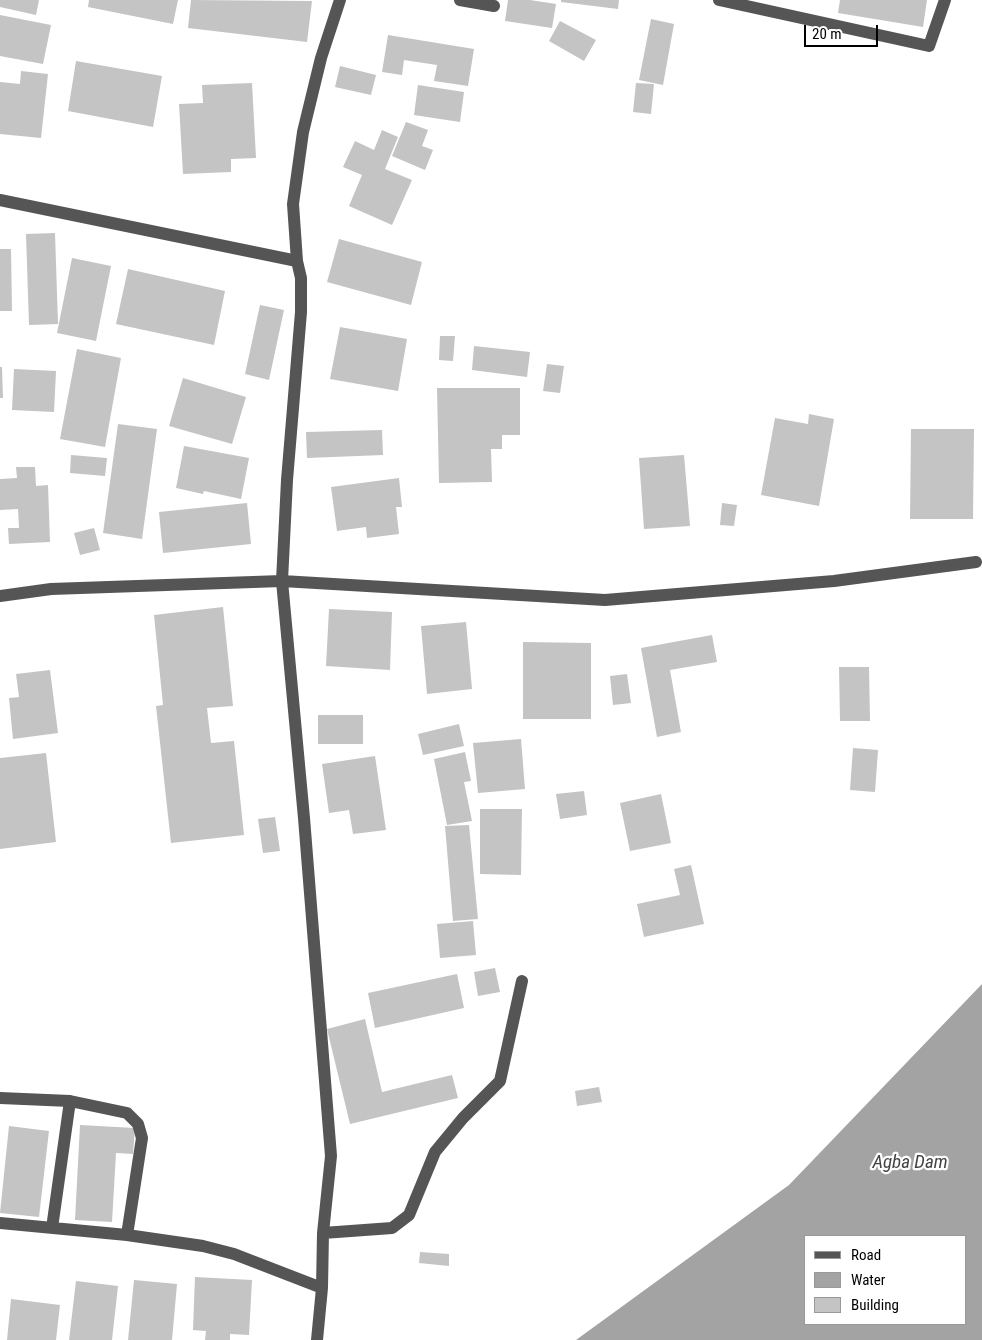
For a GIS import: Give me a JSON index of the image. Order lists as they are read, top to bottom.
{
  "water": ["Agba Dam"],
  "legend": ["Road", "Water", "Building"],
  "scale_bar": "20 m"
}
